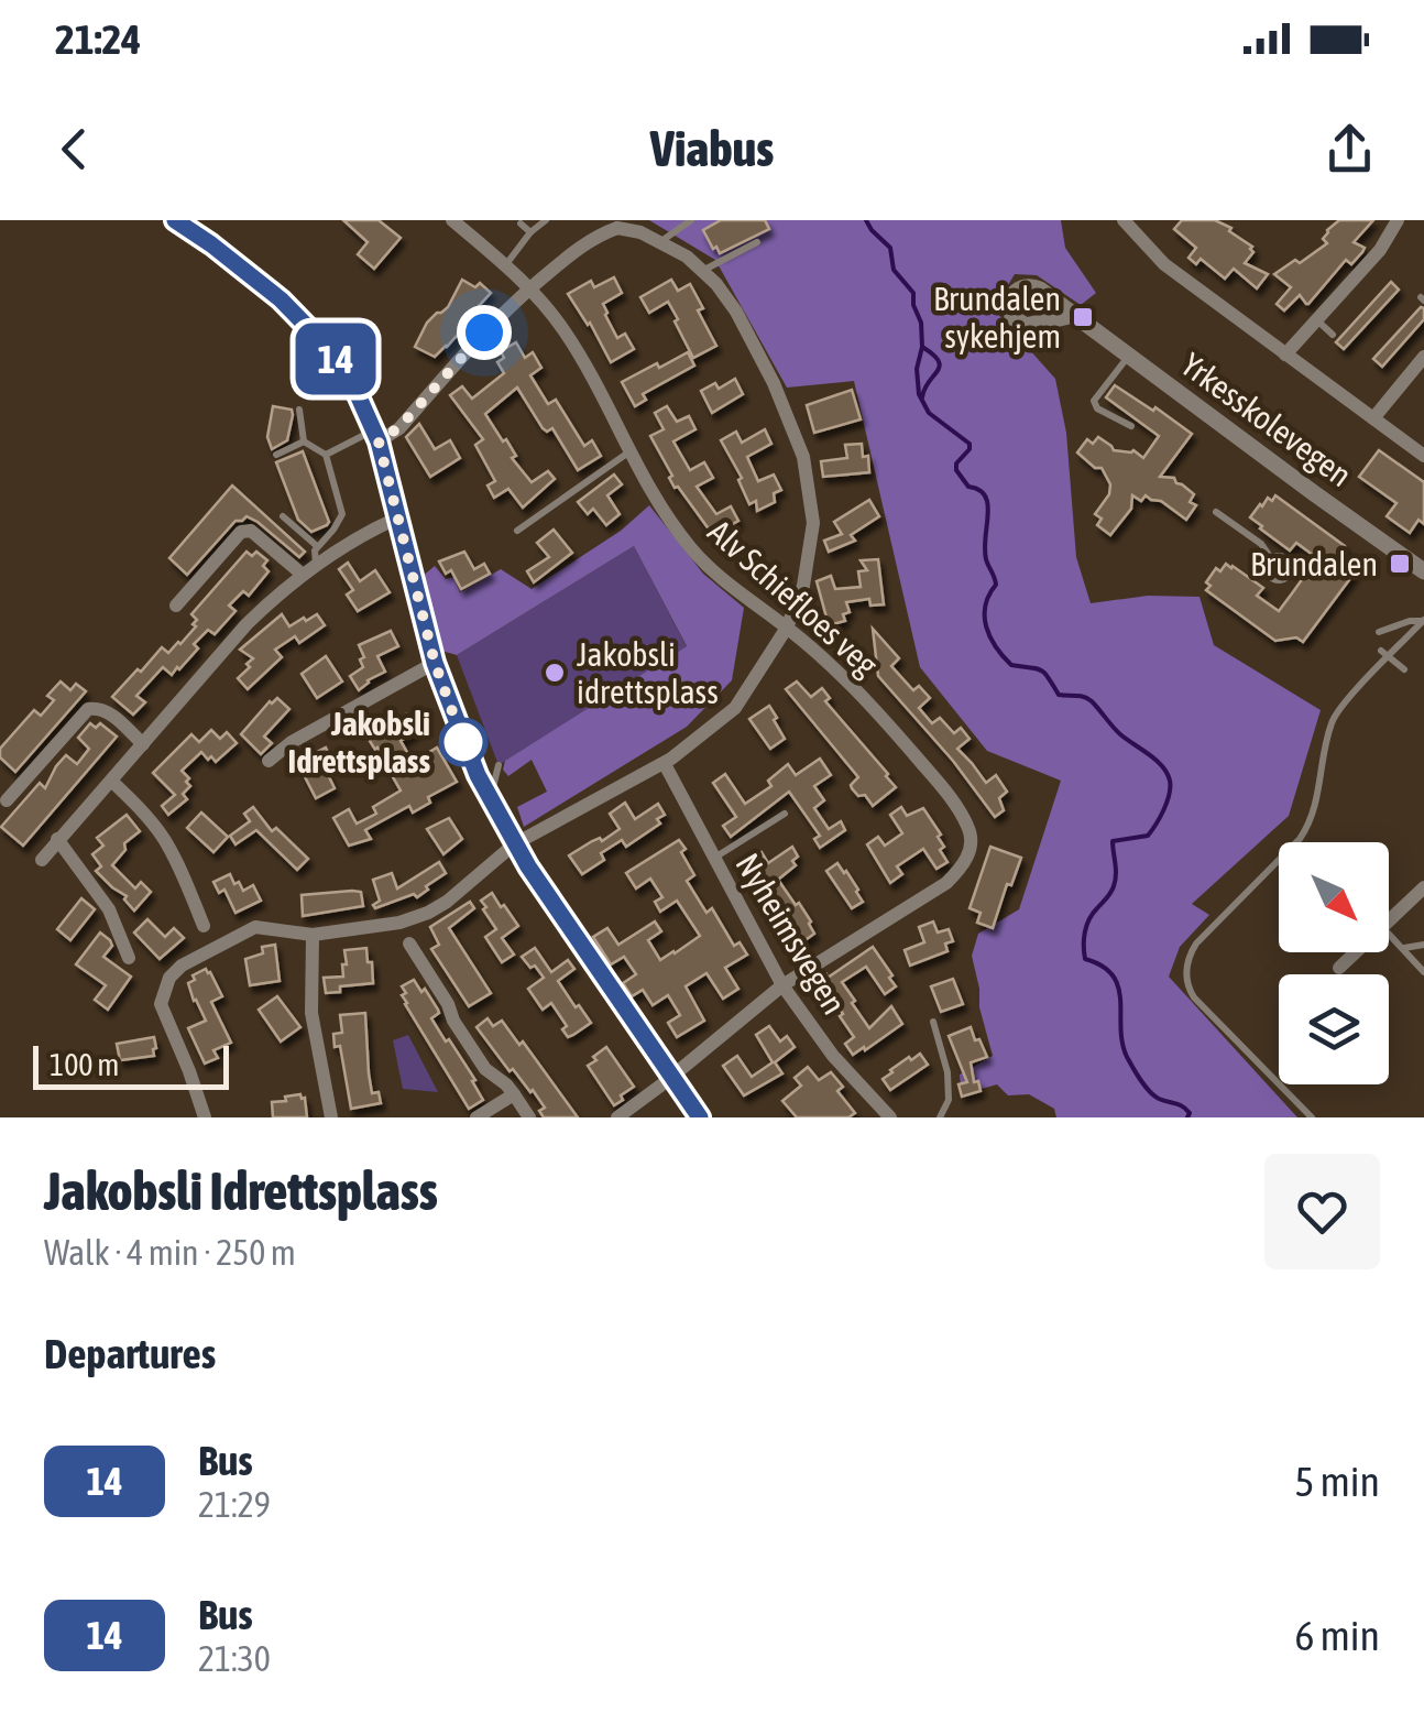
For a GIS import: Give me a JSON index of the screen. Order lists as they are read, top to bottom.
{
  "streets": {
    "street": ["Yrkesskolevegen", "Alv Schiefloes veg", "Nyheimsvegen"]
  },
  "crossings": [
    ["Alv Schiefloes veg", "Nyheimsvegen"]
  ],
  "places": {
    "transit": ["Brundalen sykehjem", "Brundalen"],
    "other": ["Jakobsli idrettsplass", "Jakobsli Idrettsplass"]
  },
  "lines": ["bus line 14"],
  "scale_bar": "100 m",
  "north": "bottom right",
  "page": {
    "status": "21:24",
    "header": "Viabus",
    "on_map": "14",
    "scale": "100 m",
    "heading": [
      ["Jakobsli Idrettsplass", "Walk · 4 min · 250 m"],
      "Departures"
    ],
    "list": [
      {
        "mark": "14",
        "name": "Bus",
        "note": "21:29",
        "value": "5 min"
      },
      {
        "mark": "14",
        "name": "Bus",
        "note": "21:30",
        "value": "6 min"
      }
    ]
  }
}
